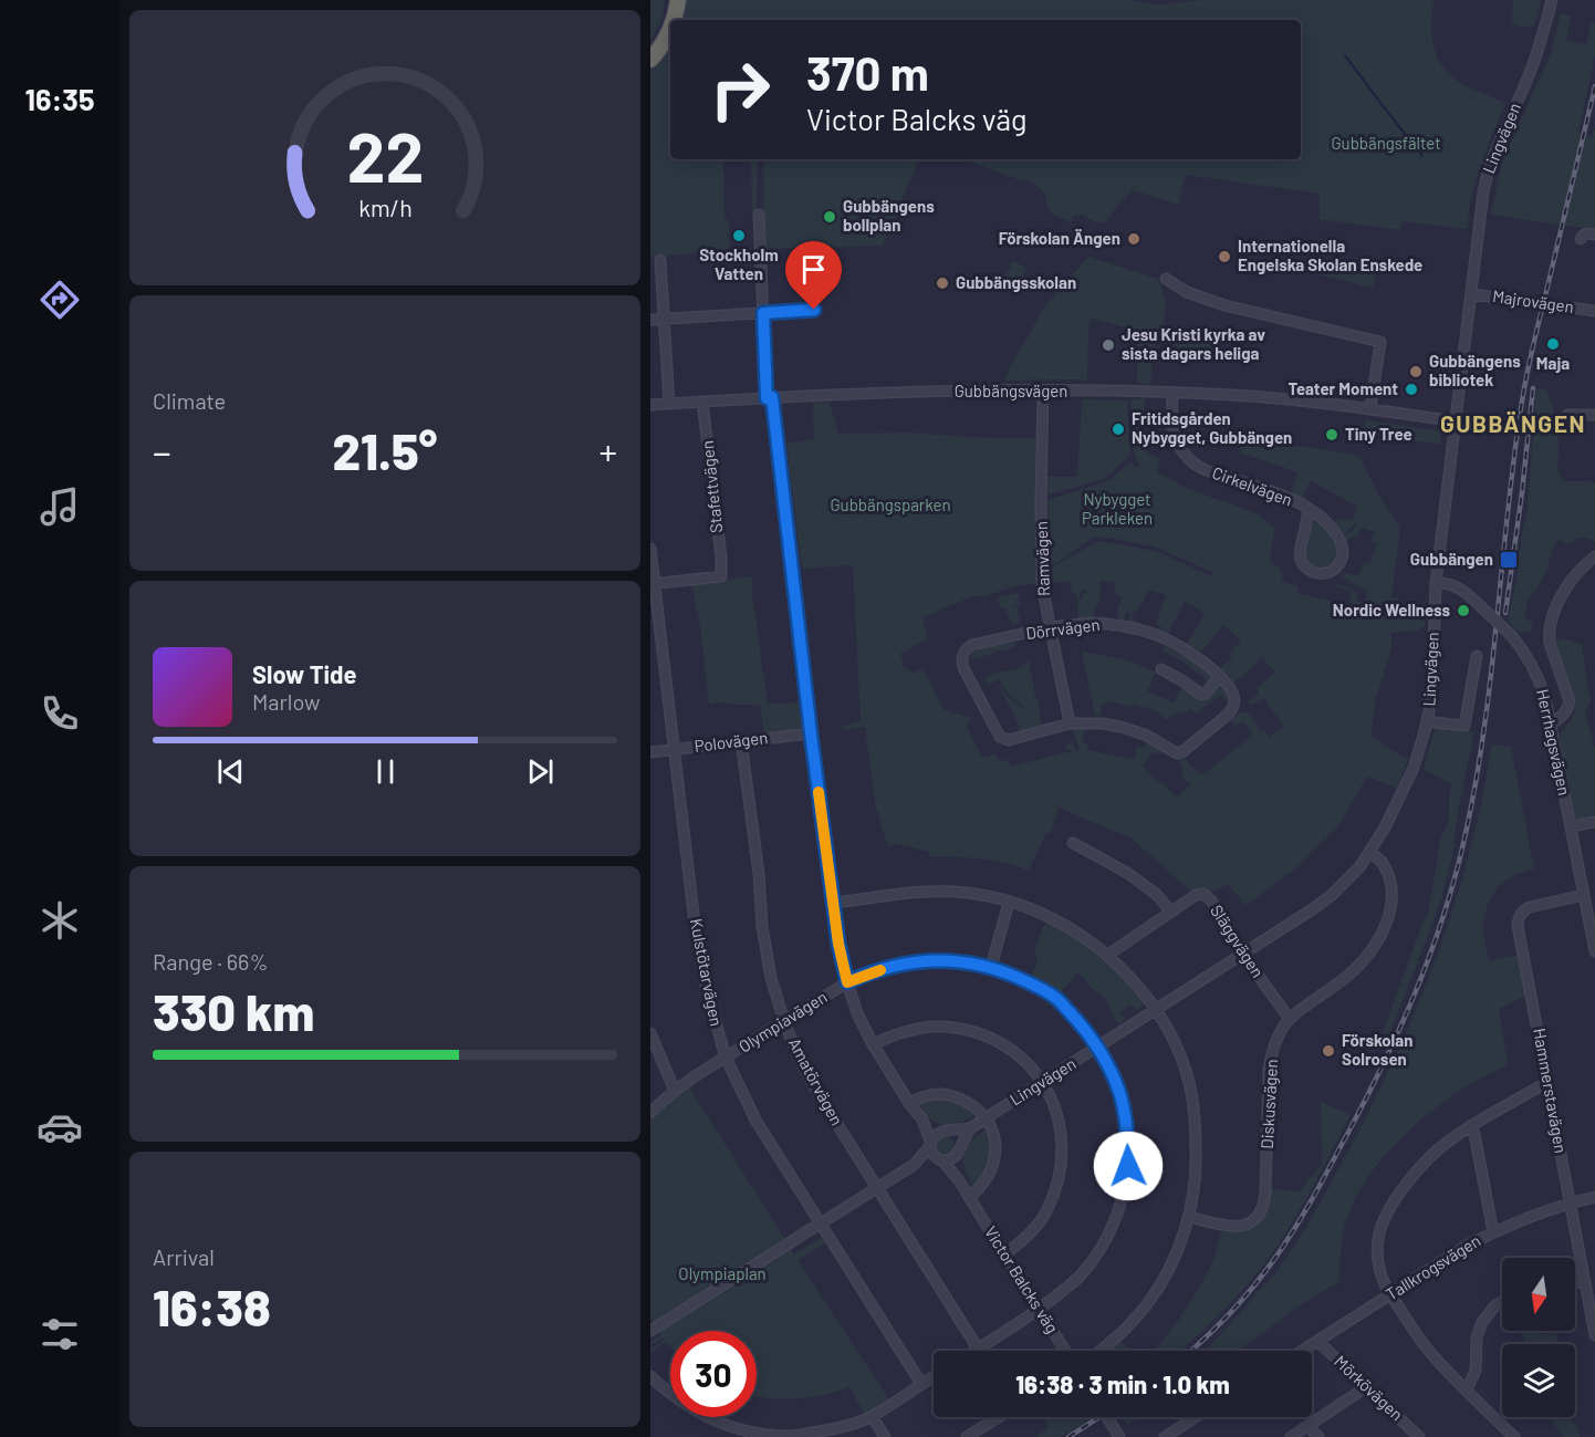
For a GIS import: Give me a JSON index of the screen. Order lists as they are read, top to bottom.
{
  "streets": {
    "street": [
      "Lingvägen",
      "Majrovägen",
      "Gubbängsvägen",
      "Stafettvägen",
      "Cirkelvägen",
      "Ramvägen",
      "Dörrvägen",
      "Polovägen",
      "Herrhagsvägen",
      "Släggvägen",
      "Kulstötarvägen",
      "Olympiavägen",
      "Amatörvägen",
      "Hammerstavägen",
      "Diskusvägen",
      "Tallkrogsvägen",
      "Victor Balcks väg",
      "Mörkövägen"
    ]
  },
  "crossings": [
    ["Lingvägen", "Majrovägen"],
    ["Lingvägen", "Gubbängsvägen"],
    ["Lingvägen", "Herrhagsvägen"],
    ["Lingvägen", "Släggvägen"],
    ["Lingvägen", "Olympiavägen"],
    ["Lingvägen", "Diskusvägen"],
    ["Lingvägen", "Victor Balcks väg"],
    ["Gubbängsvägen", "Stafettvägen"],
    ["Gubbängsvägen", "Cirkelvägen"],
    ["Gubbängsvägen", "Ramvägen"],
    ["Stafettvägen", "Kulstötarvägen"],
    ["Ramvägen", "Dörrvägen"],
    ["Polovägen", "Kulstötarvägen"],
    ["Polovägen", "Amatörvägen"],
    ["Herrhagsvägen", "Hammerstavägen"],
    ["Släggvägen", "Diskusvägen"],
    ["Kulstötarvägen", "Olympiavägen"],
    ["Olympiavägen", "Amatörvägen"],
    ["Olympiavägen", "Victor Balcks väg"],
    ["Hammerstavägen", "Tallkrogsvägen"],
    ["Tallkrogsvägen", "Mörkövägen"]
  ],
  "districts": ["GUBBÄNGEN"],
  "parks": [
    "Gubbängsfältet",
    "Nybygget Parkleken",
    "Gubbängsparken",
    "Olympiaplan"
  ],
  "places": {
    "other": [
      "Gubbängens bollplan",
      "Stockholm Vatten",
      "Förskolan Ängen",
      "Internationella Engelska Skolan Enskede",
      "Gubbängsskolan",
      "Maja",
      "Jesu Kristi kyrka av sista dagars heliga",
      "Gubbängens bibliotek",
      "Teater Moment",
      "Fritidsgården Nybygget, Gubbängen",
      "Tiny Tree",
      "Nordic Wellness",
      "Förskolan Solrosen"
    ],
    "transit": ["Gubbängen"]
  },
  "north": "bottom",
  "page": {
    "tabs": "16:35",
    "turn": ["370 m", "Victor Balcks väg"],
    "tile": [
      "Climate",
      ["Range · 66%", "330 km"],
      ["Arrival", "16:38"]
    ],
    "heat": ["−", "21.5°", "+"],
    "song": ["Slow Tide", "Marlow"],
    "limit": "30",
    "trip": "16:38 · 3 min · 1.0 km",
    "gauge": ["22", "km/h"]
  }
}
